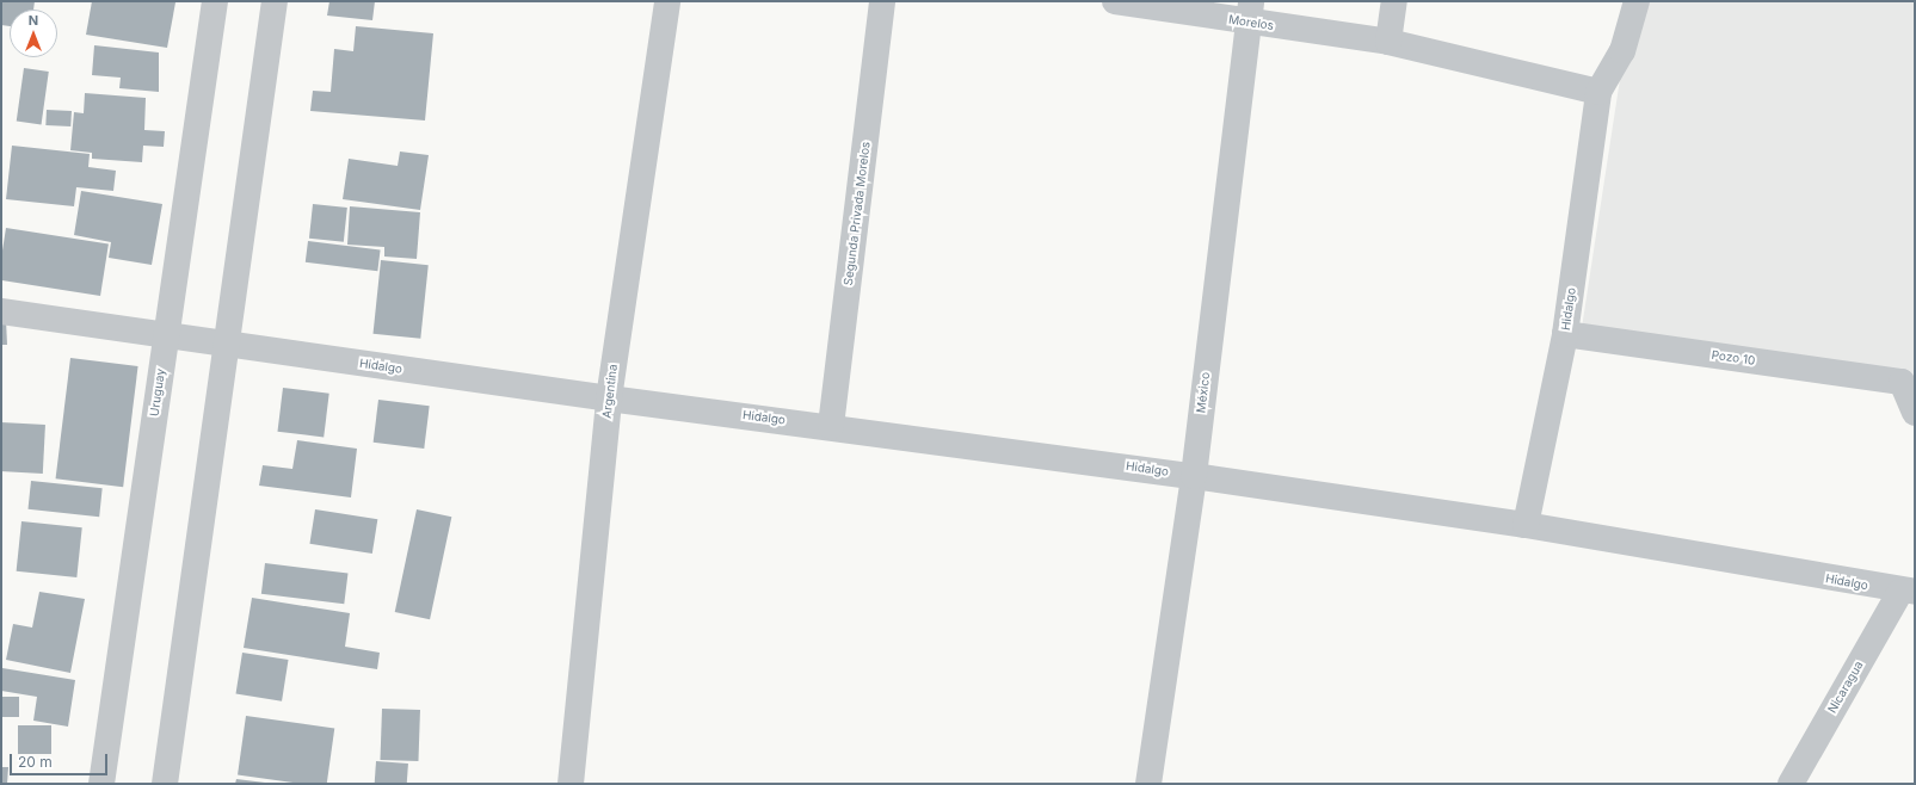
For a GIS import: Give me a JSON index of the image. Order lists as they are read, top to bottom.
{
  "streets": {
    "street": [
      "Morelos",
      "Segunda Privada Morelos",
      "Hidalgo",
      "Pozo 10",
      "Argentina",
      "Uruguay",
      "México",
      "Nicaragua"
    ]
  },
  "crossings": [
    ["Morelos", "Hidalgo"],
    ["Morelos", "México"],
    ["Segunda Privada Morelos", "Hidalgo"],
    ["Hidalgo", "Pozo 10"],
    ["Hidalgo", "Argentina"],
    ["Hidalgo", "Uruguay"],
    ["Hidalgo", "México"],
    ["Hidalgo", "Nicaragua"]
  ],
  "scale_bar": "20 m",
  "north": "top"
}
